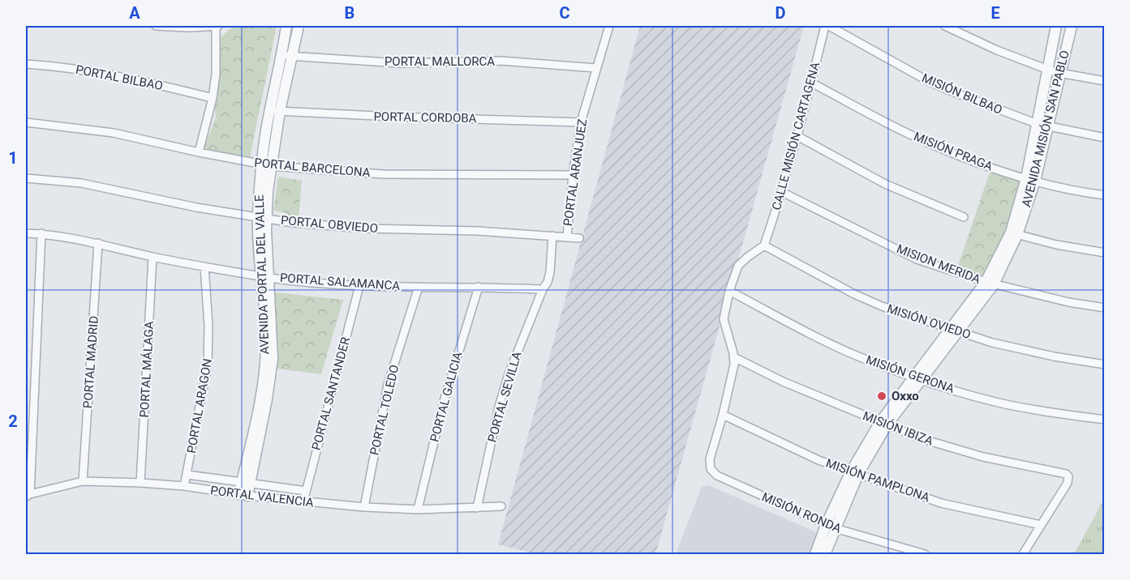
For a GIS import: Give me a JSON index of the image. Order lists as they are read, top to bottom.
{
  "streets": {
    "street": [
      "PORTAL MALLORCA",
      "PORTAL BILBAO",
      "MISIÓN BILBAO",
      "PORTAL CORDOBA",
      "AVENIDA MISIÓN SAN PABLO",
      "CALLE MISIÓN CARTAGENA",
      "MISIÓN PRAGA",
      "PORTAL BARCELONA",
      "PORTAL ARANJUEZ",
      "PORTAL OBVIEDO",
      "MISION MERIDA",
      "AVENIDA PORTAL DEL VALLE",
      "PORTAL SALAMANCA",
      "MISIÓN OVIEDO",
      "PORTAL MADRID",
      "PORTAL MÁLAGA",
      "MISIÓN GERONA",
      "PORTAL SANTANDER",
      "PORTAL GALICIA",
      "PORTAL SEVILLA",
      "PORTAL ARAGON",
      "PORTAL TOLEDO",
      "MISIÓN IBIZA",
      "MISIÓN PAMPLONA",
      "PORTAL VALENCIA",
      "MISIÓN RONDA"
    ]
  },
  "crossings": [
    ["PORTAL MALLORCA", "PORTAL ARANJUEZ"],
    ["PORTAL MALLORCA", "AVENIDA PORTAL DEL VALLE"],
    ["MISIÓN BILBAO", "AVENIDA MISIÓN SAN PABLO"],
    ["PORTAL CORDOBA", "PORTAL ARANJUEZ"],
    ["PORTAL CORDOBA", "AVENIDA PORTAL DEL VALLE"],
    ["AVENIDA MISIÓN SAN PABLO", "MISIÓN PRAGA"],
    ["AVENIDA MISIÓN SAN PABLO", "MISION MERIDA"],
    ["AVENIDA MISIÓN SAN PABLO", "MISIÓN OVIEDO"],
    ["AVENIDA MISIÓN SAN PABLO", "MISIÓN GERONA"],
    ["AVENIDA MISIÓN SAN PABLO", "MISIÓN IBIZA"],
    ["AVENIDA MISIÓN SAN PABLO", "MISIÓN PAMPLONA"],
    ["AVENIDA MISIÓN SAN PABLO", "MISIÓN RONDA"],
    ["CALLE MISIÓN CARTAGENA", "MISIÓN PRAGA"],
    ["CALLE MISIÓN CARTAGENA", "MISION MERIDA"],
    ["CALLE MISIÓN CARTAGENA", "MISIÓN OVIEDO"],
    ["PORTAL BARCELONA", "PORTAL ARANJUEZ"],
    ["PORTAL BARCELONA", "AVENIDA PORTAL DEL VALLE"],
    ["PORTAL ARANJUEZ", "PORTAL OBVIEDO"],
    ["PORTAL OBVIEDO", "AVENIDA PORTAL DEL VALLE"],
    ["PORTAL OBVIEDO", "PORTAL SEVILLA"],
    ["AVENIDA PORTAL DEL VALLE", "PORTAL SALAMANCA"],
    ["AVENIDA PORTAL DEL VALLE", "PORTAL VALENCIA"],
    ["PORTAL SALAMANCA", "PORTAL MADRID"],
    ["PORTAL SALAMANCA", "PORTAL MÁLAGA"],
    ["PORTAL SALAMANCA", "PORTAL SANTANDER"],
    ["PORTAL SALAMANCA", "PORTAL GALICIA"],
    ["PORTAL SALAMANCA", "PORTAL SEVILLA"],
    ["PORTAL SALAMANCA", "PORTAL ARAGON"],
    ["PORTAL SALAMANCA", "PORTAL TOLEDO"],
    ["PORTAL MADRID", "PORTAL VALENCIA"],
    ["PORTAL MÁLAGA", "PORTAL VALENCIA"],
    ["PORTAL SANTANDER", "PORTAL VALENCIA"],
    ["PORTAL GALICIA", "PORTAL VALENCIA"],
    ["PORTAL SEVILLA", "PORTAL VALENCIA"],
    ["PORTAL ARAGON", "PORTAL VALENCIA"],
    ["PORTAL TOLEDO", "PORTAL VALENCIA"],
    ["MISIÓN IBIZA", "MISIÓN PAMPLONA"],
    ["MISIÓN PAMPLONA", "MISIÓN RONDA"]
  ],
  "places": ["Oxxo"],
  "grid": {
    "columns": [
      "A",
      "B",
      "C",
      "D",
      "E"
    ],
    "rows": ["1", "2"]
  }
}
